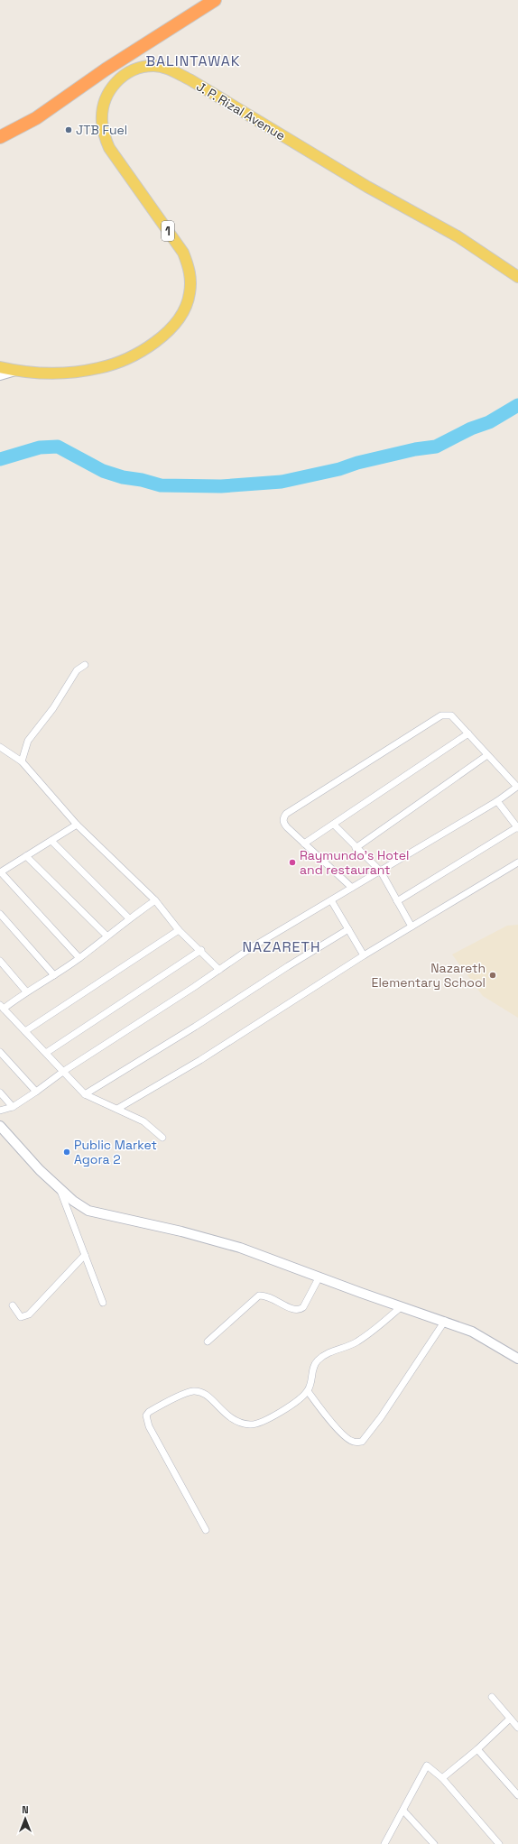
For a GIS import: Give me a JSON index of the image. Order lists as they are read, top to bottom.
{
  "streets": {
    "main road": ["J. P. Rizal Avenue", "1"]
  },
  "districts": ["BALINTAWAK", "NAZARETH"],
  "places": [
    "JTB Fuel",
    "Raymundo's Hotel and restaurant",
    "Nazareth Elementary School",
    "Public Market Agora 2"
  ],
  "north": "top"
}
